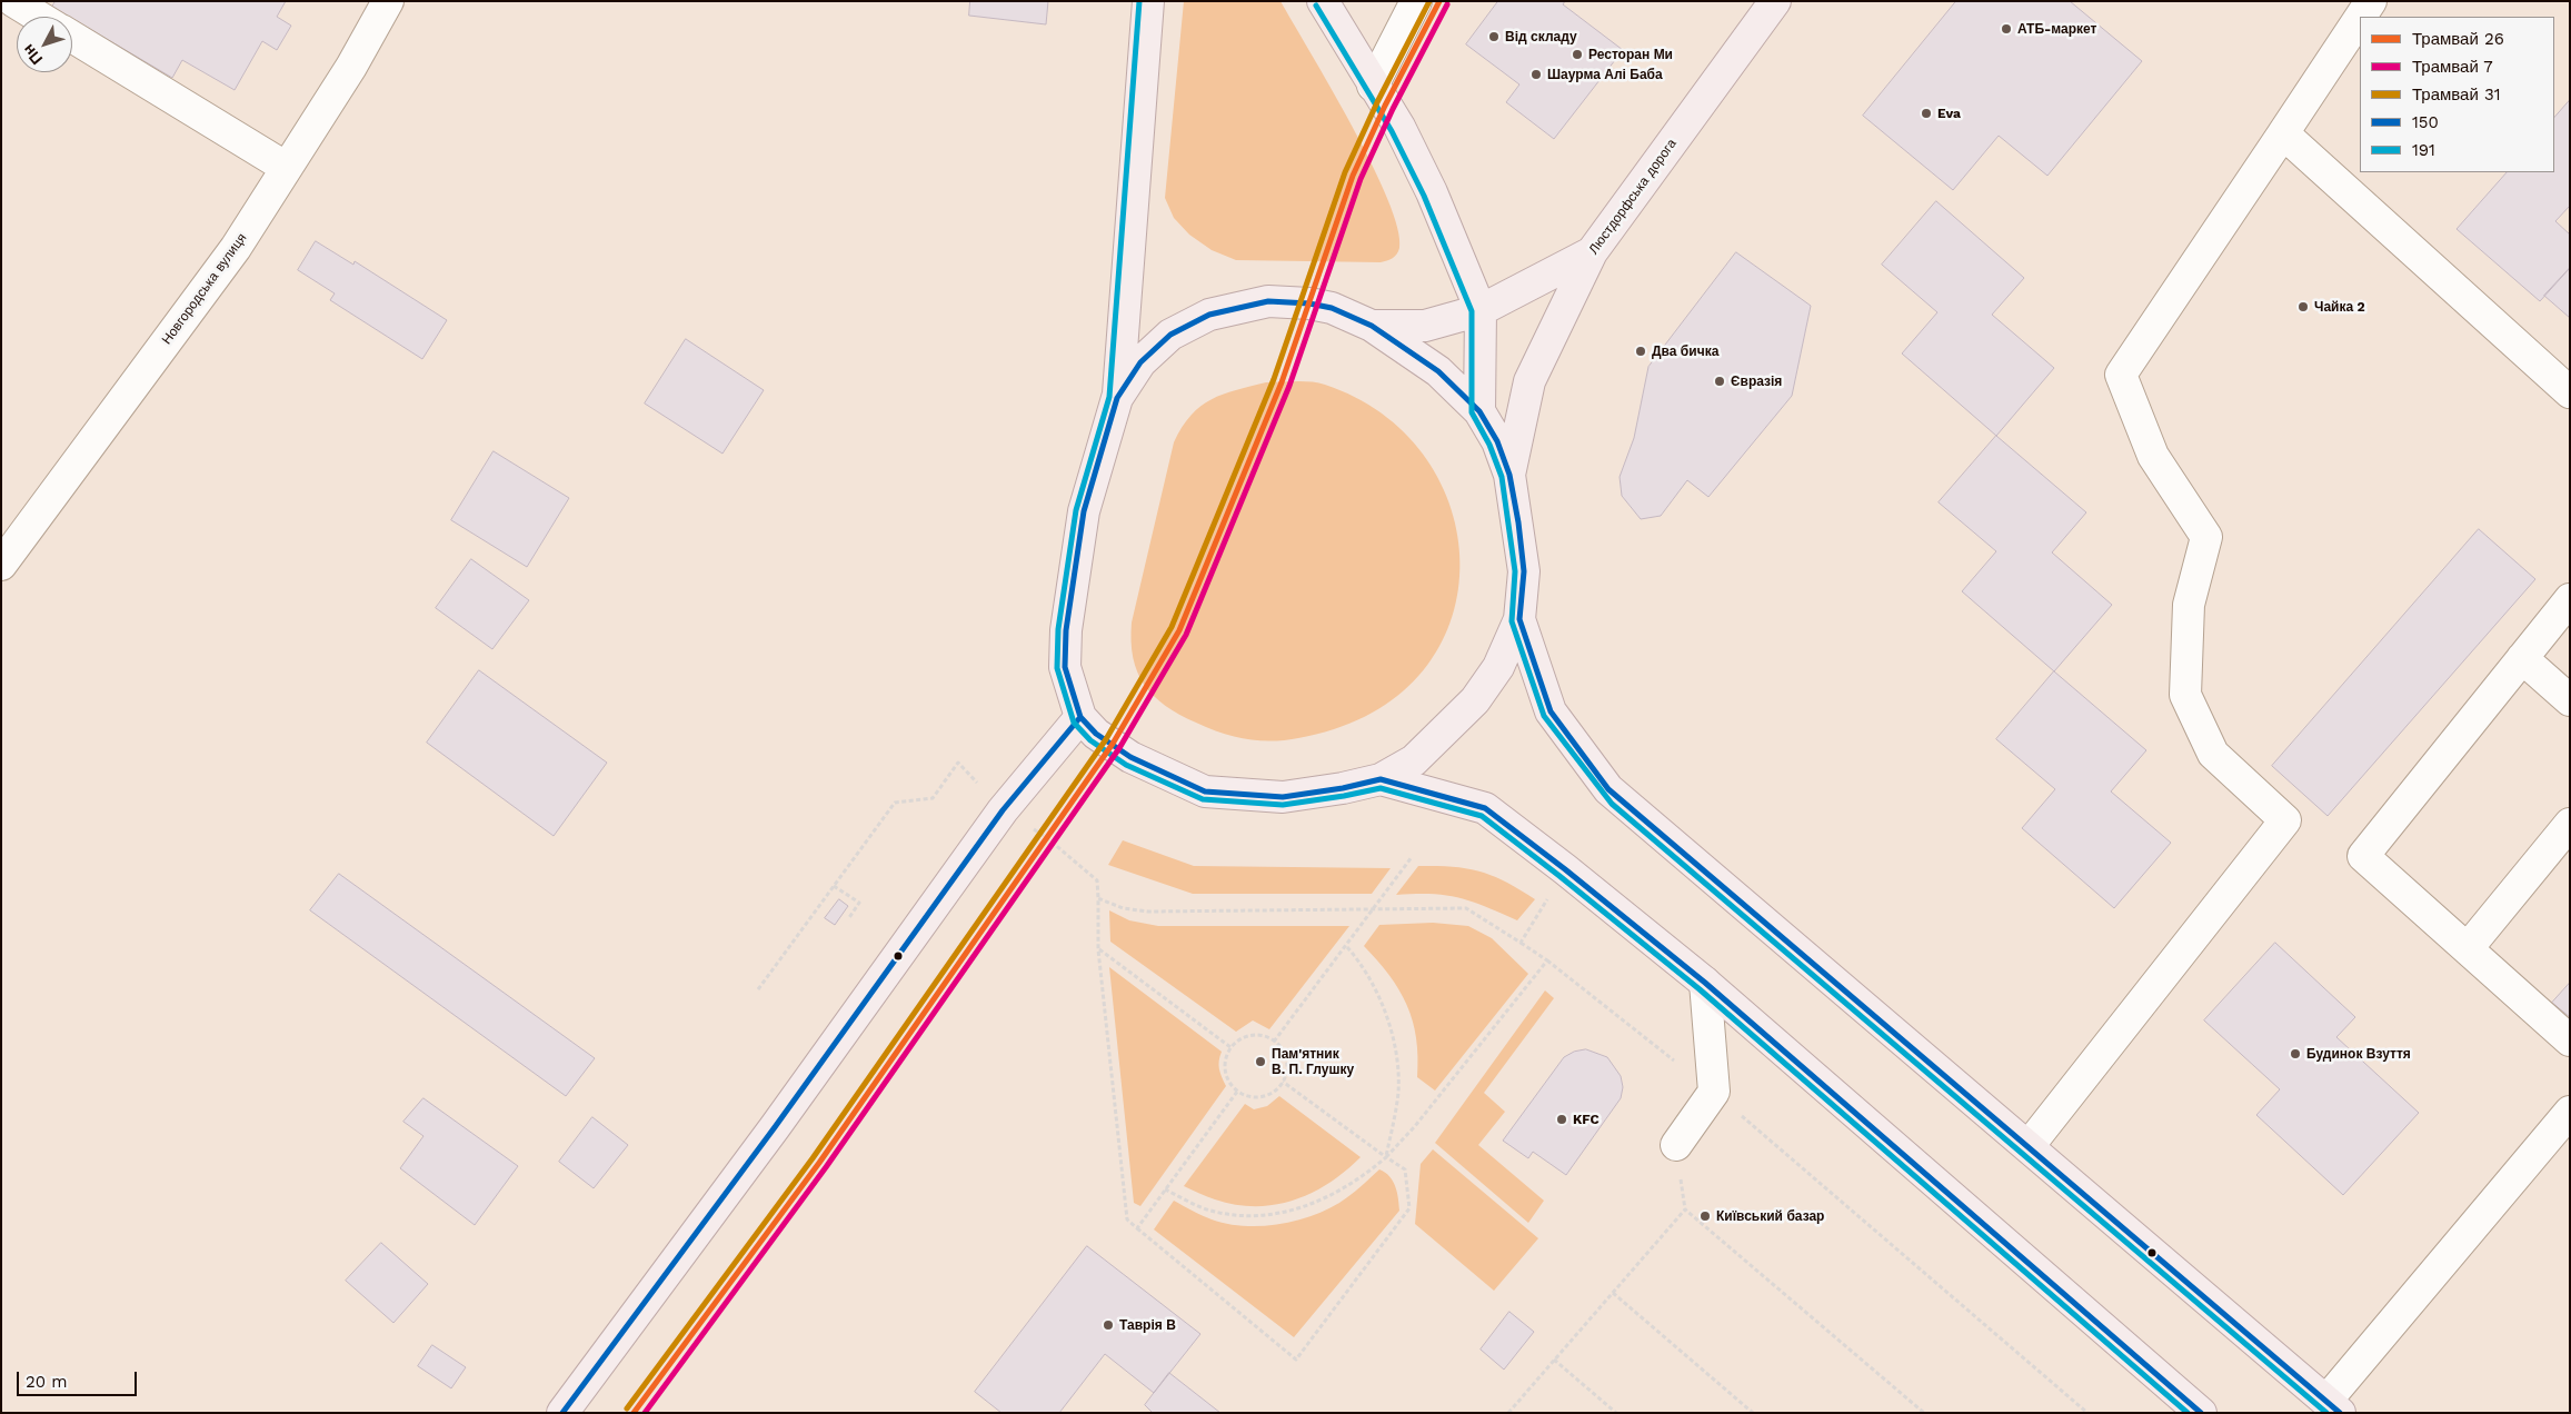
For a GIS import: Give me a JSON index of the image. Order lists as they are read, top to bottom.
{
  "streets": {
    "main road": ["Люстдорфська дорога"],
    "street": ["Новгородська вулиця"]
  },
  "places": [
    "АТБ-маркет",
    "Від складу",
    "Ресторан Ми",
    "Шаурма Алі Баба",
    "Eva",
    "Чайка 2",
    "Два бичка",
    "Євразія",
    "Будинок Взуття",
    "Пам'ятник В. П. Глушку",
    "KFC",
    "Київський базар",
    "Таврія В"
  ],
  "lines": [
    "tram line 26",
    "tram line 31",
    "transit line 191",
    "tram line 7",
    "transit line 150"
  ],
  "legend": [
    "Трамвай 26",
    "Трамвай 7",
    "Трамвай 31",
    "150",
    "191"
  ],
  "scale_bar": "20 m",
  "north": "bottom left"
}
